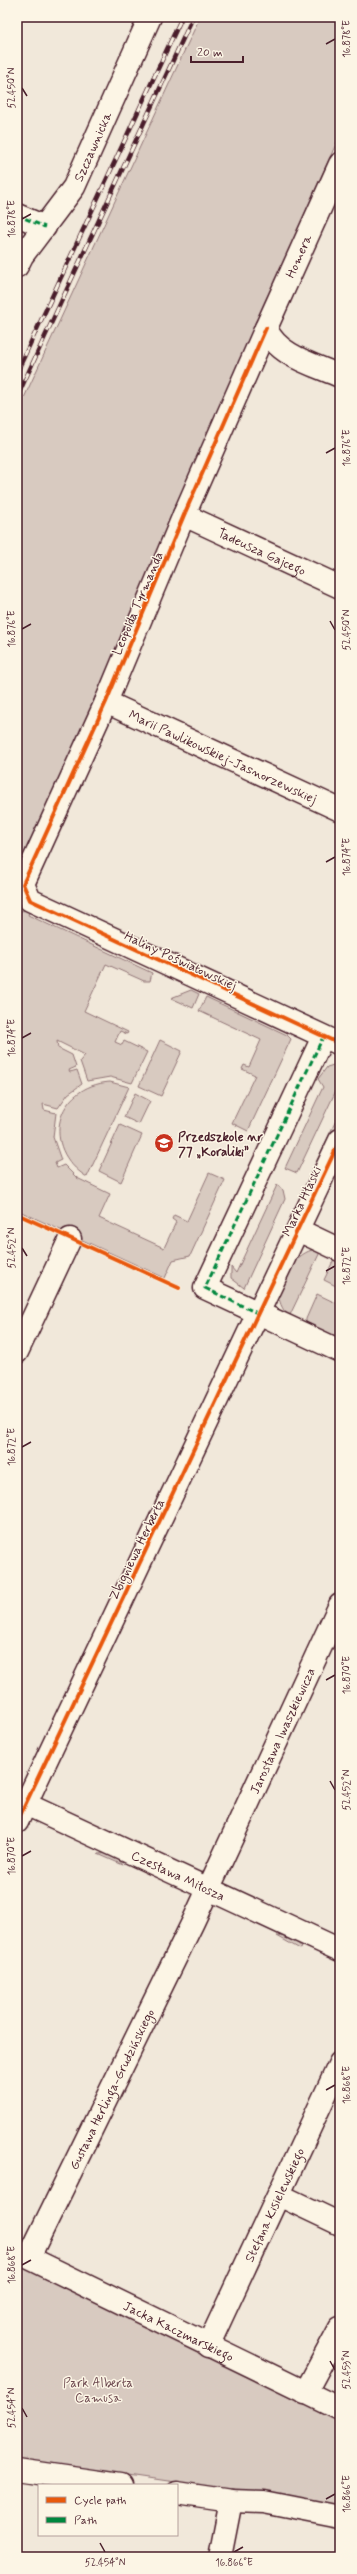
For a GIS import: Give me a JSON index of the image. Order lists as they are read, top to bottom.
{
  "streets": {
    "street": [
      "Szczawnicka",
      "Homera",
      "Tadeusza Gajcego",
      "Leopolda Tyrmanda",
      "Marii Pawlikowskiej-Jasnorzewskiej",
      "Haliny Poświatowskiej",
      "Marka Hłaski",
      "Zbigniewa Herberta",
      "Jarosława Iwaszkiewicza",
      "Czesława Miłosza",
      "Gustawa Herlinga-Grudzińskiego",
      "Stefana Kisielewskiego",
      "Jacka Kaczmarskiego"
    ]
  },
  "crossings": [
    ["Homera", "Leopolda Tyrmanda"],
    ["Tadeusza Gajcego", "Leopolda Tyrmanda"],
    ["Leopolda Tyrmanda", "Marii Pawlikowskiej-Jasnorzewskiej"],
    ["Leopolda Tyrmanda", "Haliny Poświatowskiej"],
    ["Marka Hłaski", "Zbigniewa Herberta"],
    ["Zbigniewa Herberta", "Czesława Miłosza"],
    ["Jarosława Iwaszkiewicza", "Czesława Miłosza"],
    ["Jarosława Iwaszkiewicza", "Gustawa Herlinga-Grudzińskiego"],
    ["Czesława Miłosza", "Gustawa Herlinga-Grudzińskiego"],
    ["Gustawa Herlinga-Grudzińskiego", "Jacka Kaczmarskiego"],
    ["Stefana Kisielewskiego", "Jacka Kaczmarskiego"]
  ],
  "parks": ["Park Alberta Camusa"],
  "places": {
    "school or university": ["Przedszkole nr 77 „Koraliki”"]
  },
  "legend": ["Cycle path", "Path"],
  "scale_bar": "20 m",
  "coordinates": [
    "16.878°E",
    "52.450°N",
    "16.876°E",
    "16.874°E",
    "52.452°N",
    "16.872°E",
    "16.870°E",
    "16.868°E",
    "52.453°N",
    "52.454°N",
    "16.866°E"
  ]
}
